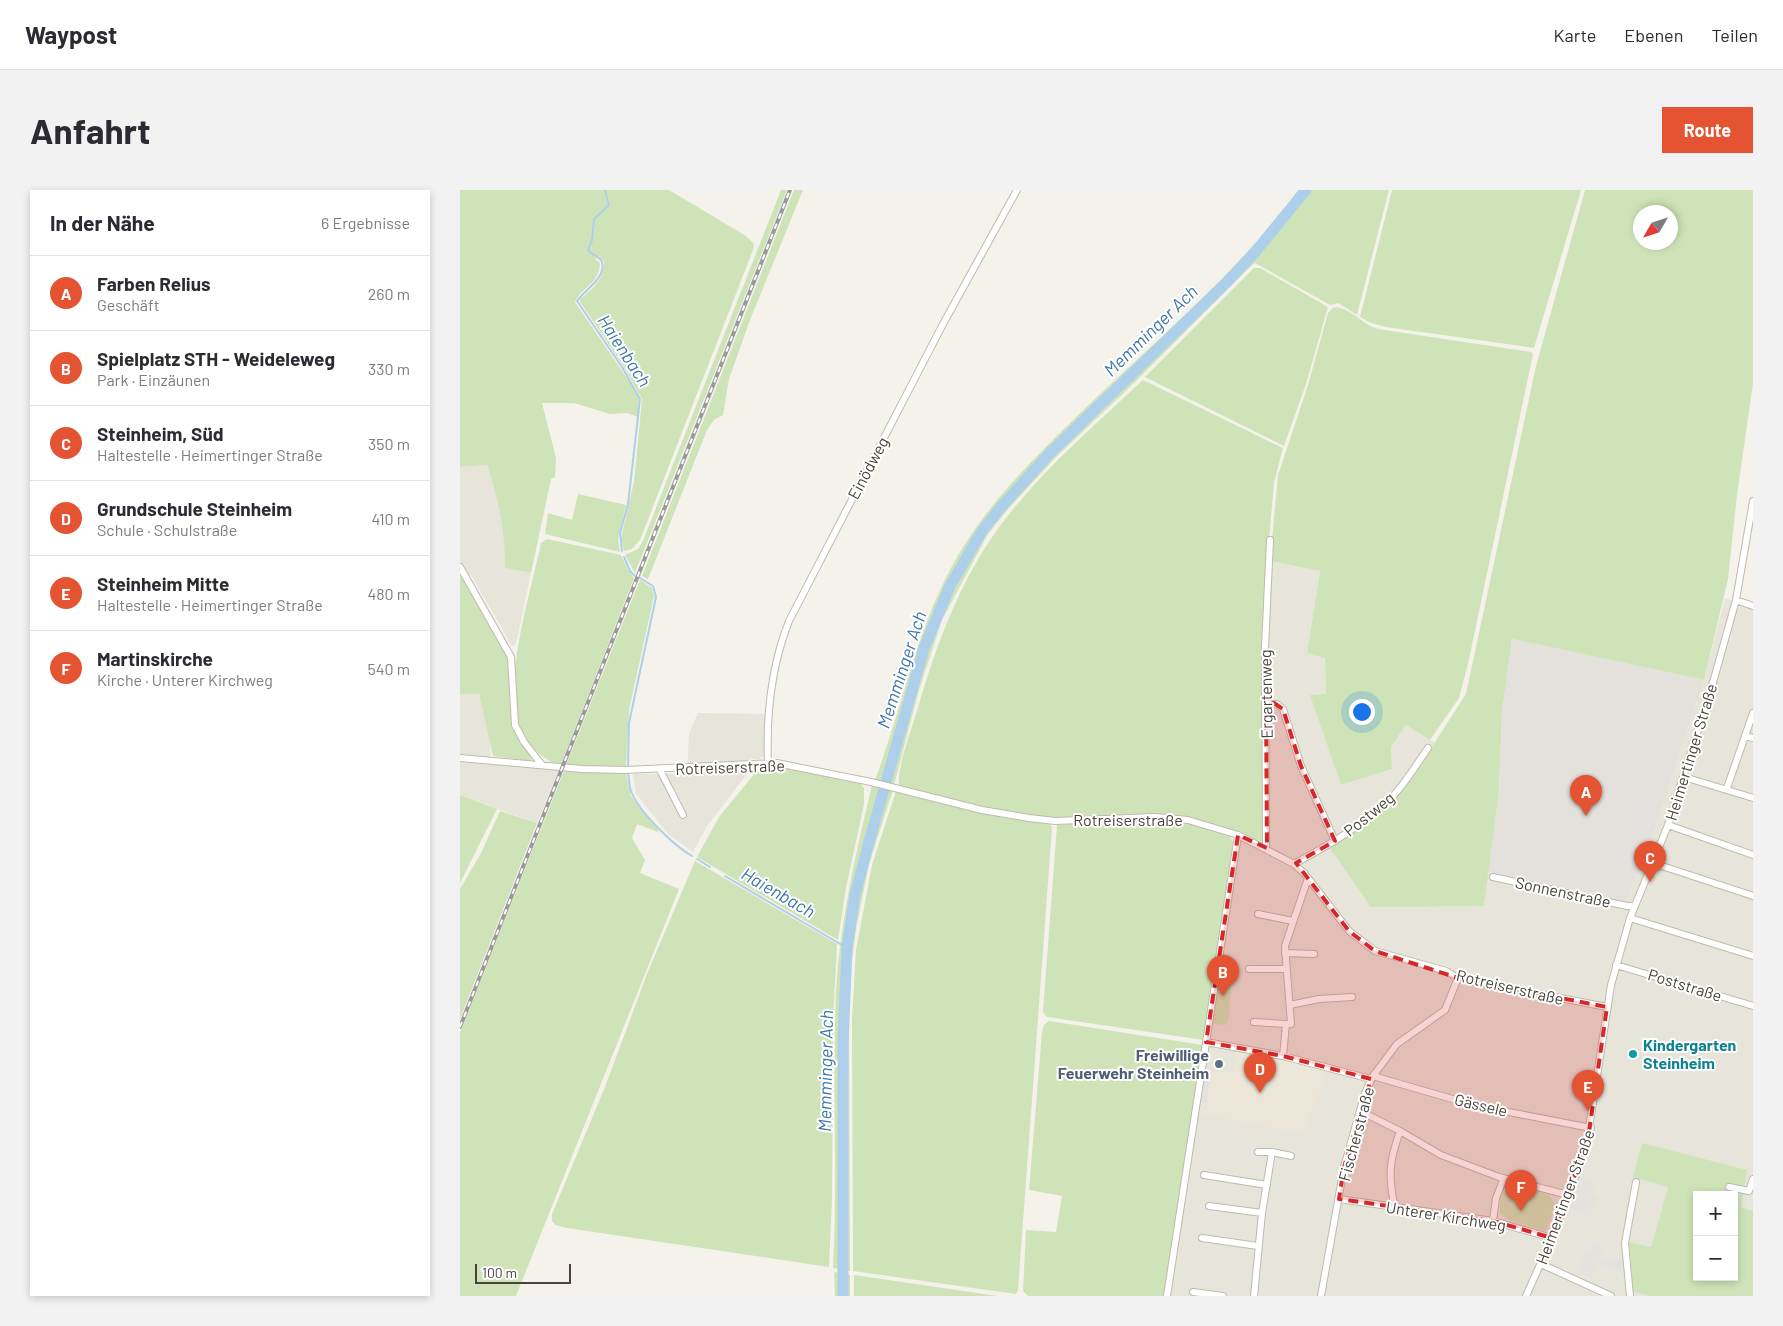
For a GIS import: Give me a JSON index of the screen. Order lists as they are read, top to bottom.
{
  "streets": {
    "street": [
      "Einödweg",
      "Ergartenweg",
      "Heimertinger Straße",
      "Rotreiserstraße",
      "Postweg",
      "Sonnenstraße",
      "Poststraße",
      "Gässele",
      "Fischerstraße",
      "Unterer Kirchweg"
    ]
  },
  "crossings": [
    ["Einödweg", "Rotreiserstraße"],
    ["Ergartenweg", "Rotreiserstraße"],
    ["Heimertinger Straße", "Rotreiserstraße"],
    ["Heimertinger Straße", "Sonnenstraße"],
    ["Heimertinger Straße", "Poststraße"],
    ["Heimertinger Straße", "Gässele"],
    ["Heimertinger Straße", "Unterer Kirchweg"],
    ["Rotreiserstraße", "Postweg"],
    ["Rotreiserstraße", "Fischerstraße"],
    ["Gässele", "Fischerstraße"],
    ["Fischerstraße", "Unterer Kirchweg"]
  ],
  "water": ["Memminger Ach", "Haienbach"],
  "places": ["Kindergarten Steinheim", "Freiwillige Feuerwehr Steinheim"],
  "scale_bar": "100 m",
  "north": "bottom left",
  "page": {
    "header": "Waypost",
    "nav": ["Karte", "Ebenen", "Teilen"],
    "buttons": "Route",
    "title": "Anfahrt",
    "heading": ["In der Nähe", "6 Ergebnisse"],
    "list": [
      {
        "mark": "A",
        "name": "Farben Relius",
        "note": "Geschäft",
        "value": "260 m"
      },
      {
        "mark": "B",
        "name": "Spielplatz STH - Weideleweg",
        "note": "Park · Einzäunen",
        "value": "330 m"
      },
      {
        "mark": "C",
        "name": "Steinheim, Süd",
        "note": "Haltestelle · Heimertinger Straße",
        "value": "350 m"
      },
      {
        "mark": "D",
        "name": "Grundschule Steinheim",
        "note": "Schule · Schulstraße",
        "value": "410 m"
      },
      {
        "mark": "E",
        "name": "Steinheim Mitte",
        "note": "Haltestelle · Heimertinger Straße",
        "value": "480 m"
      },
      {
        "mark": "F",
        "name": "Martinskirche",
        "note": "Kirche · Unterer Kirchweg",
        "value": "540 m"
      }
    ],
    "pins": [
      "A",
      "C",
      "B",
      "D",
      "E",
      "F"
    ],
    "map_buttons": ["+", "−"],
    "scale": "100 m"
  }
}
